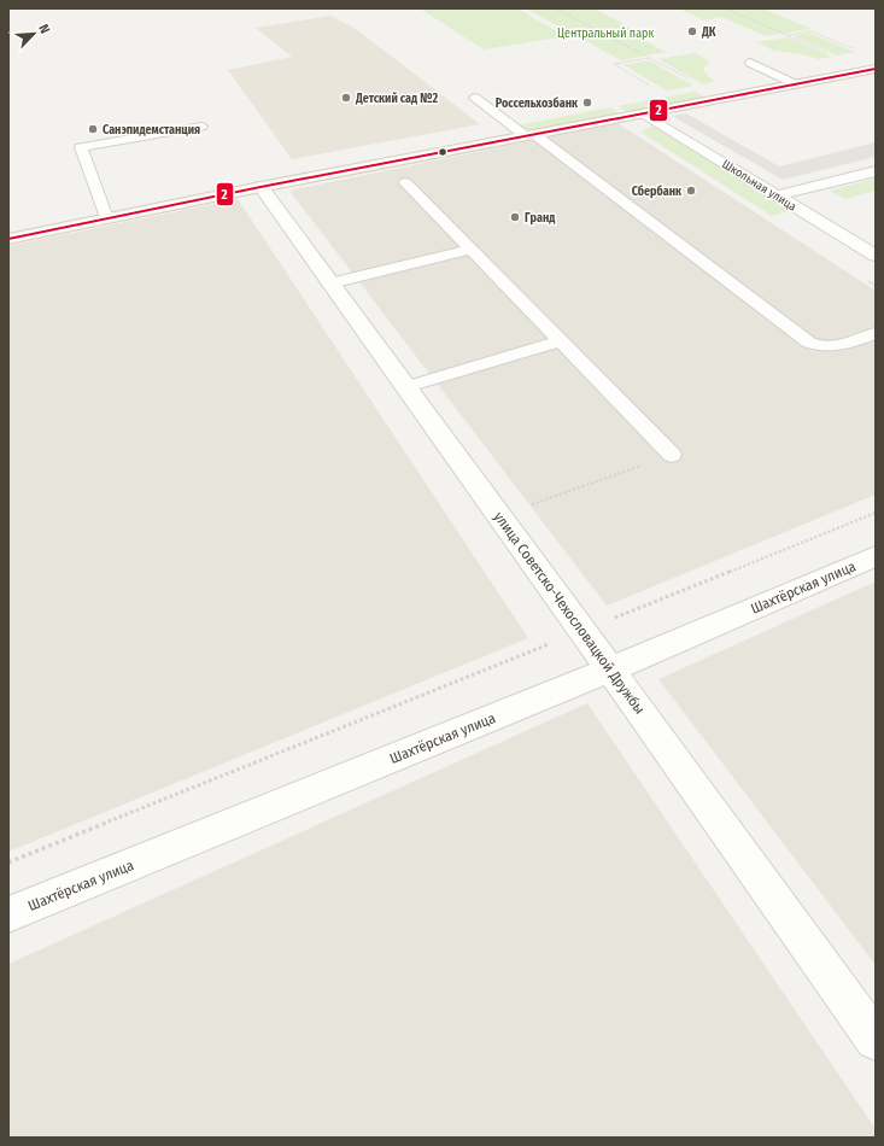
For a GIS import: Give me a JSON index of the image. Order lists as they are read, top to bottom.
{
  "streets": {
    "street": ["Школьная улица", "Шахтёрская улица", "улица Советско-Чехословацкой Дружбы"]
  },
  "crossings": [
    ["Шахтёрская улица", "улица Советско-Чехословацкой Дружбы"]
  ],
  "parks": ["Центральный парк"],
  "places": [
    "ДК",
    "Детский сад №2",
    "Россельхозбанк",
    "Санэпидемстанция",
    "Сбербанк",
    "Гранд"
  ],
  "lines": ["transit line 2"],
  "north": "top right"
}
